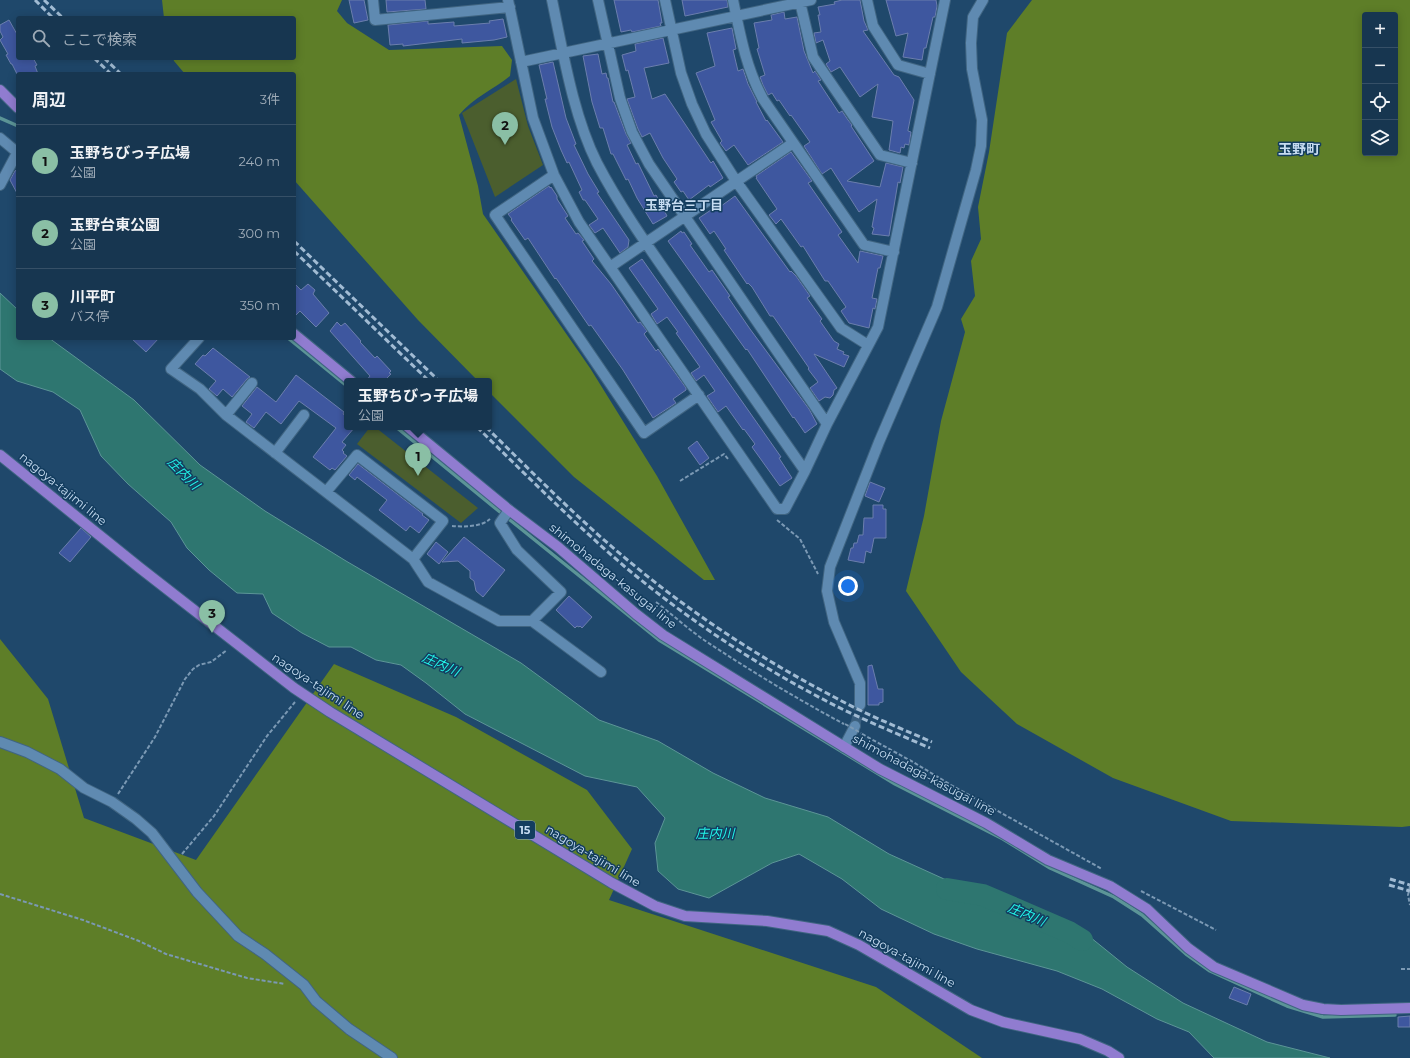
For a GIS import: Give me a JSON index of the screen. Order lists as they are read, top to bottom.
{
  "streets": {
    "main road": ["nagoya-tajimi line", "shimohadaga-kasugai line", "15"]
  },
  "districts": ["玉野町", "玉野台三丁目"],
  "water": ["庄内川"],
  "page": {
    "map_buttons": ["+", "−"],
    "search": "ここで検索",
    "heading": ["周辺", "3件"],
    "pins": ["2", "1", "3"],
    "list": [
      {
        "mark": "1",
        "name": "玉野ちびっ子広場",
        "note": "公園",
        "value": "240 m"
      },
      {
        "mark": "2",
        "name": "玉野台東公園",
        "note": "公園",
        "value": "300 m"
      },
      {
        "mark": "3",
        "name": "川平町",
        "note": "バス停",
        "value": "350 m"
      }
    ],
    "popup": ["玉野ちびっ子広場", "公園"]
  }
}
